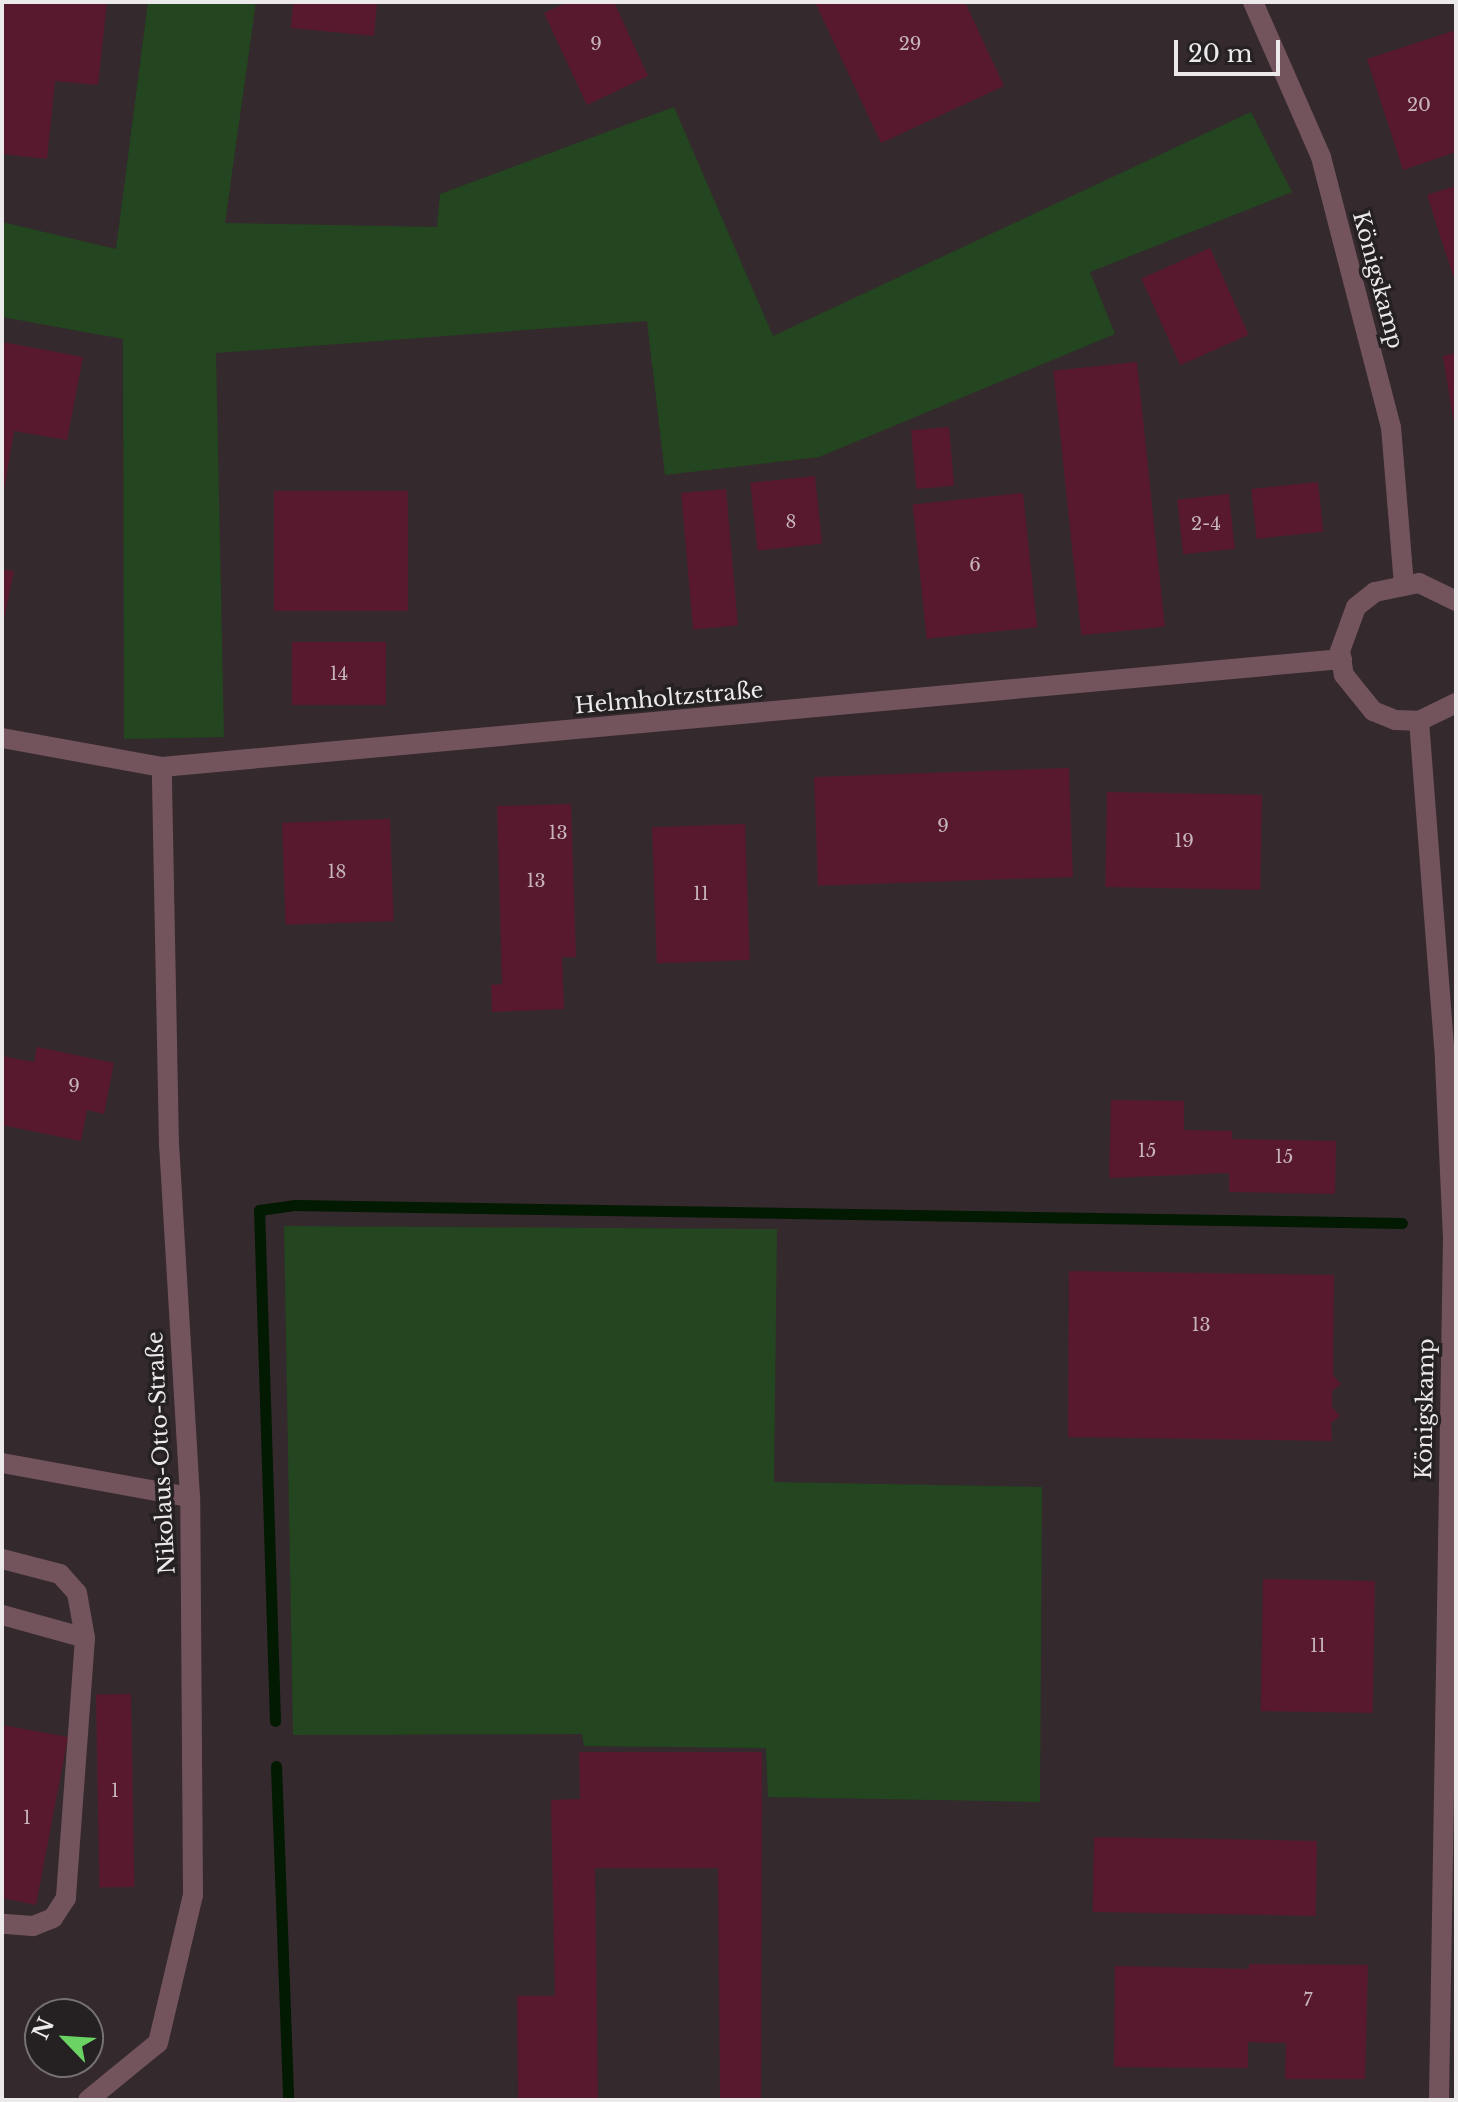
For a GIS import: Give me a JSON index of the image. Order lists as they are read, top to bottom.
{
  "streets": {
    "street": ["Königskamp", "Helmholtzstraße", "Nikolaus-Otto-Straße"]
  },
  "crossings": [
    ["Helmholtzstraße", "Nikolaus-Otto-Straße"]
  ],
  "house_numbers": [
    "9",
    "29",
    "20",
    "8",
    "2-4",
    "6",
    "14",
    "9",
    "13",
    "19",
    "18",
    "13",
    "11",
    "9",
    "15",
    "15",
    "13",
    "11",
    "1",
    "1",
    "7"
  ],
  "scale_bar": "20 m",
  "north": "top left"
}
